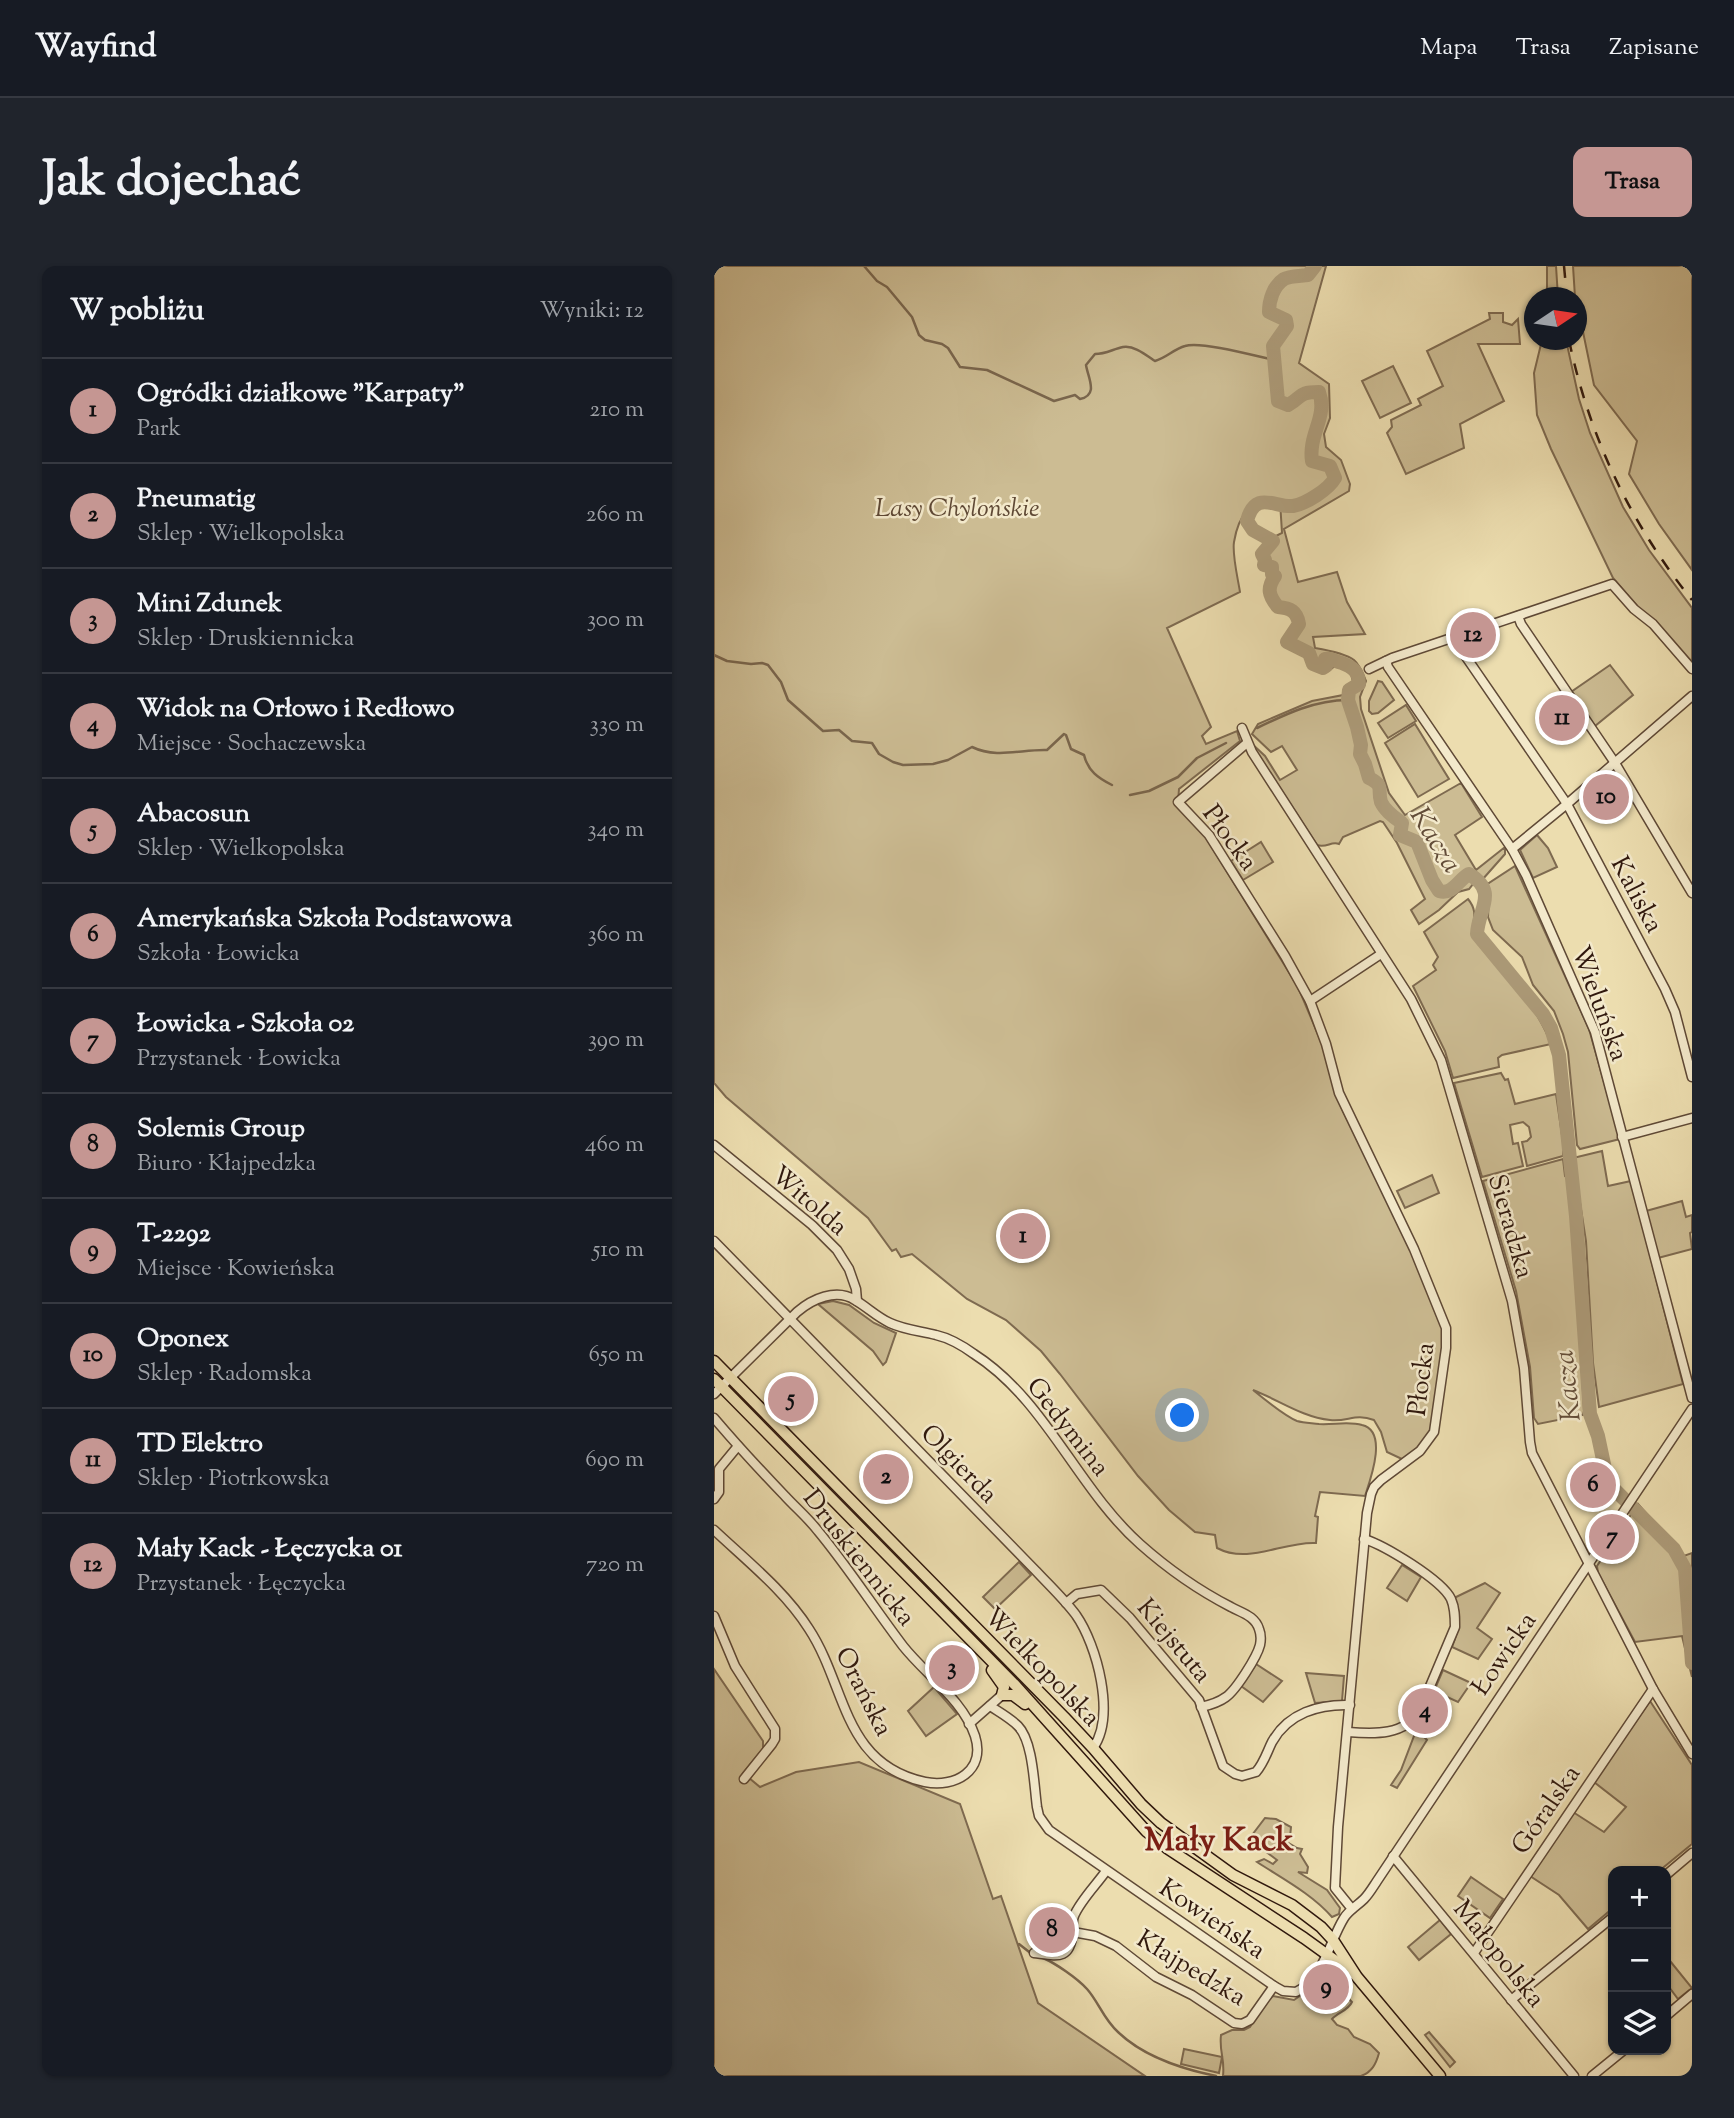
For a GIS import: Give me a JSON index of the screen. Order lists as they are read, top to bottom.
{
  "streets": {
    "main road": ["Wielkopolska"],
    "street": [
      "Płocka",
      "Kaliska",
      "Wieluńska",
      "Witolda",
      "Sieradzka",
      "Gedymina",
      "Olgierda",
      "Druskiennicka",
      "Kiejstuta",
      "Łowicka",
      "Orańska",
      "Góralska",
      "Kowieńska",
      "Małopolska",
      "Kłajpedzka"
    ]
  },
  "crossings": [
    ["Płocka", "Sieradzka"],
    ["Płocka", "Kiejstuta"],
    ["Płocka", "Łowicka"],
    ["Witolda", "Gedymina"],
    ["Sieradzka", "Łowicka"],
    ["Sieradzka", "Góralska"],
    ["Gedymina", "Olgierda"],
    ["Gedymina", "Kiejstuta"],
    ["Gedymina", "Wielkopolska"],
    ["Olgierda", "Kiejstuta"],
    ["Olgierda", "Wielkopolska"],
    ["Druskiennicka", "Orańska"],
    ["Łowicka", "Wielkopolska"],
    ["Łowicka", "Kowieńska"],
    ["Łowicka", "Małopolska"],
    ["Wielkopolska", "Kowieńska"],
    ["Góralska", "Małopolska"],
    ["Kowieńska", "Kłajpedzka"]
  ],
  "districts": ["Mały Kack"],
  "water": ["Kacza"],
  "parks": ["Lasy Chylońskie"],
  "north": "right",
  "page": {
    "header": "Wayfind",
    "nav": ["Mapa", "Trasa", "Zapisane"],
    "title": "Jak dojechać",
    "buttons": "Trasa",
    "heading": ["W pobliżu", "Wyniki: 12"],
    "list": [
      {
        "mark": "1",
        "name": "Ogródki działkowe \"Karpaty\"",
        "note": "Park",
        "value": "210 m"
      },
      {
        "mark": "2",
        "name": "Pneumatig",
        "note": "Sklep · Wielkopolska",
        "value": "260 m"
      },
      {
        "mark": "3",
        "name": "Mini Zdunek",
        "note": "Sklep · Druskiennicka",
        "value": "300 m"
      },
      {
        "mark": "4",
        "name": "Widok na Orłowo i Redłowo",
        "note": "Miejsce · Sochaczewska",
        "value": "330 m"
      },
      {
        "mark": "5",
        "name": "Abacosun",
        "note": "Sklep · Wielkopolska",
        "value": "340 m"
      },
      {
        "mark": "6",
        "name": "Amerykańska Szkoła Podstawowa",
        "note": "Szkoła · Łowicka",
        "value": "360 m"
      },
      {
        "mark": "7",
        "name": "Łowicka - Szkoła 02",
        "note": "Przystanek · Łowicka",
        "value": "390 m"
      },
      {
        "mark": "8",
        "name": "Solemis Group",
        "note": "Biuro · Kłajpedzka",
        "value": "460 m"
      },
      {
        "mark": "9",
        "name": "T-2292",
        "note": "Miejsce · Kowieńska",
        "value": "510 m"
      },
      {
        "mark": "10",
        "name": "Oponex",
        "note": "Sklep · Radomska",
        "value": "650 m"
      },
      {
        "mark": "11",
        "name": "TD Elektro",
        "note": "Sklep · Piotrkowska",
        "value": "690 m"
      },
      {
        "mark": "12",
        "name": "Mały Kack - Łęczycka 01",
        "note": "Przystanek · Łęczycka",
        "value": "720 m"
      }
    ],
    "pins": [
      "12",
      "11",
      "10",
      "1",
      "5",
      "2",
      "6",
      "7",
      "3",
      "4",
      "8",
      "9"
    ],
    "map_buttons": ["+", "−"]
  }
}
